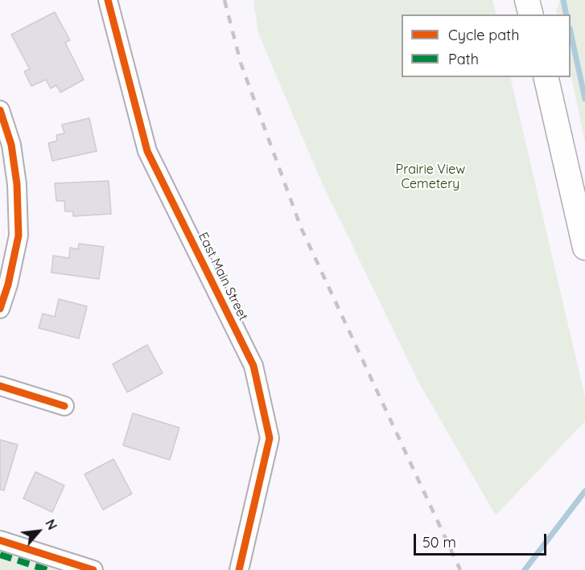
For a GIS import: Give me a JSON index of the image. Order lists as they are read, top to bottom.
{
  "streets": {
    "street": ["East Main Street"]
  },
  "parks": ["Prairie View Cemetery"],
  "legend": ["Cycle path", "Path"],
  "scale_bar": "50 m",
  "north": "top right"
}
